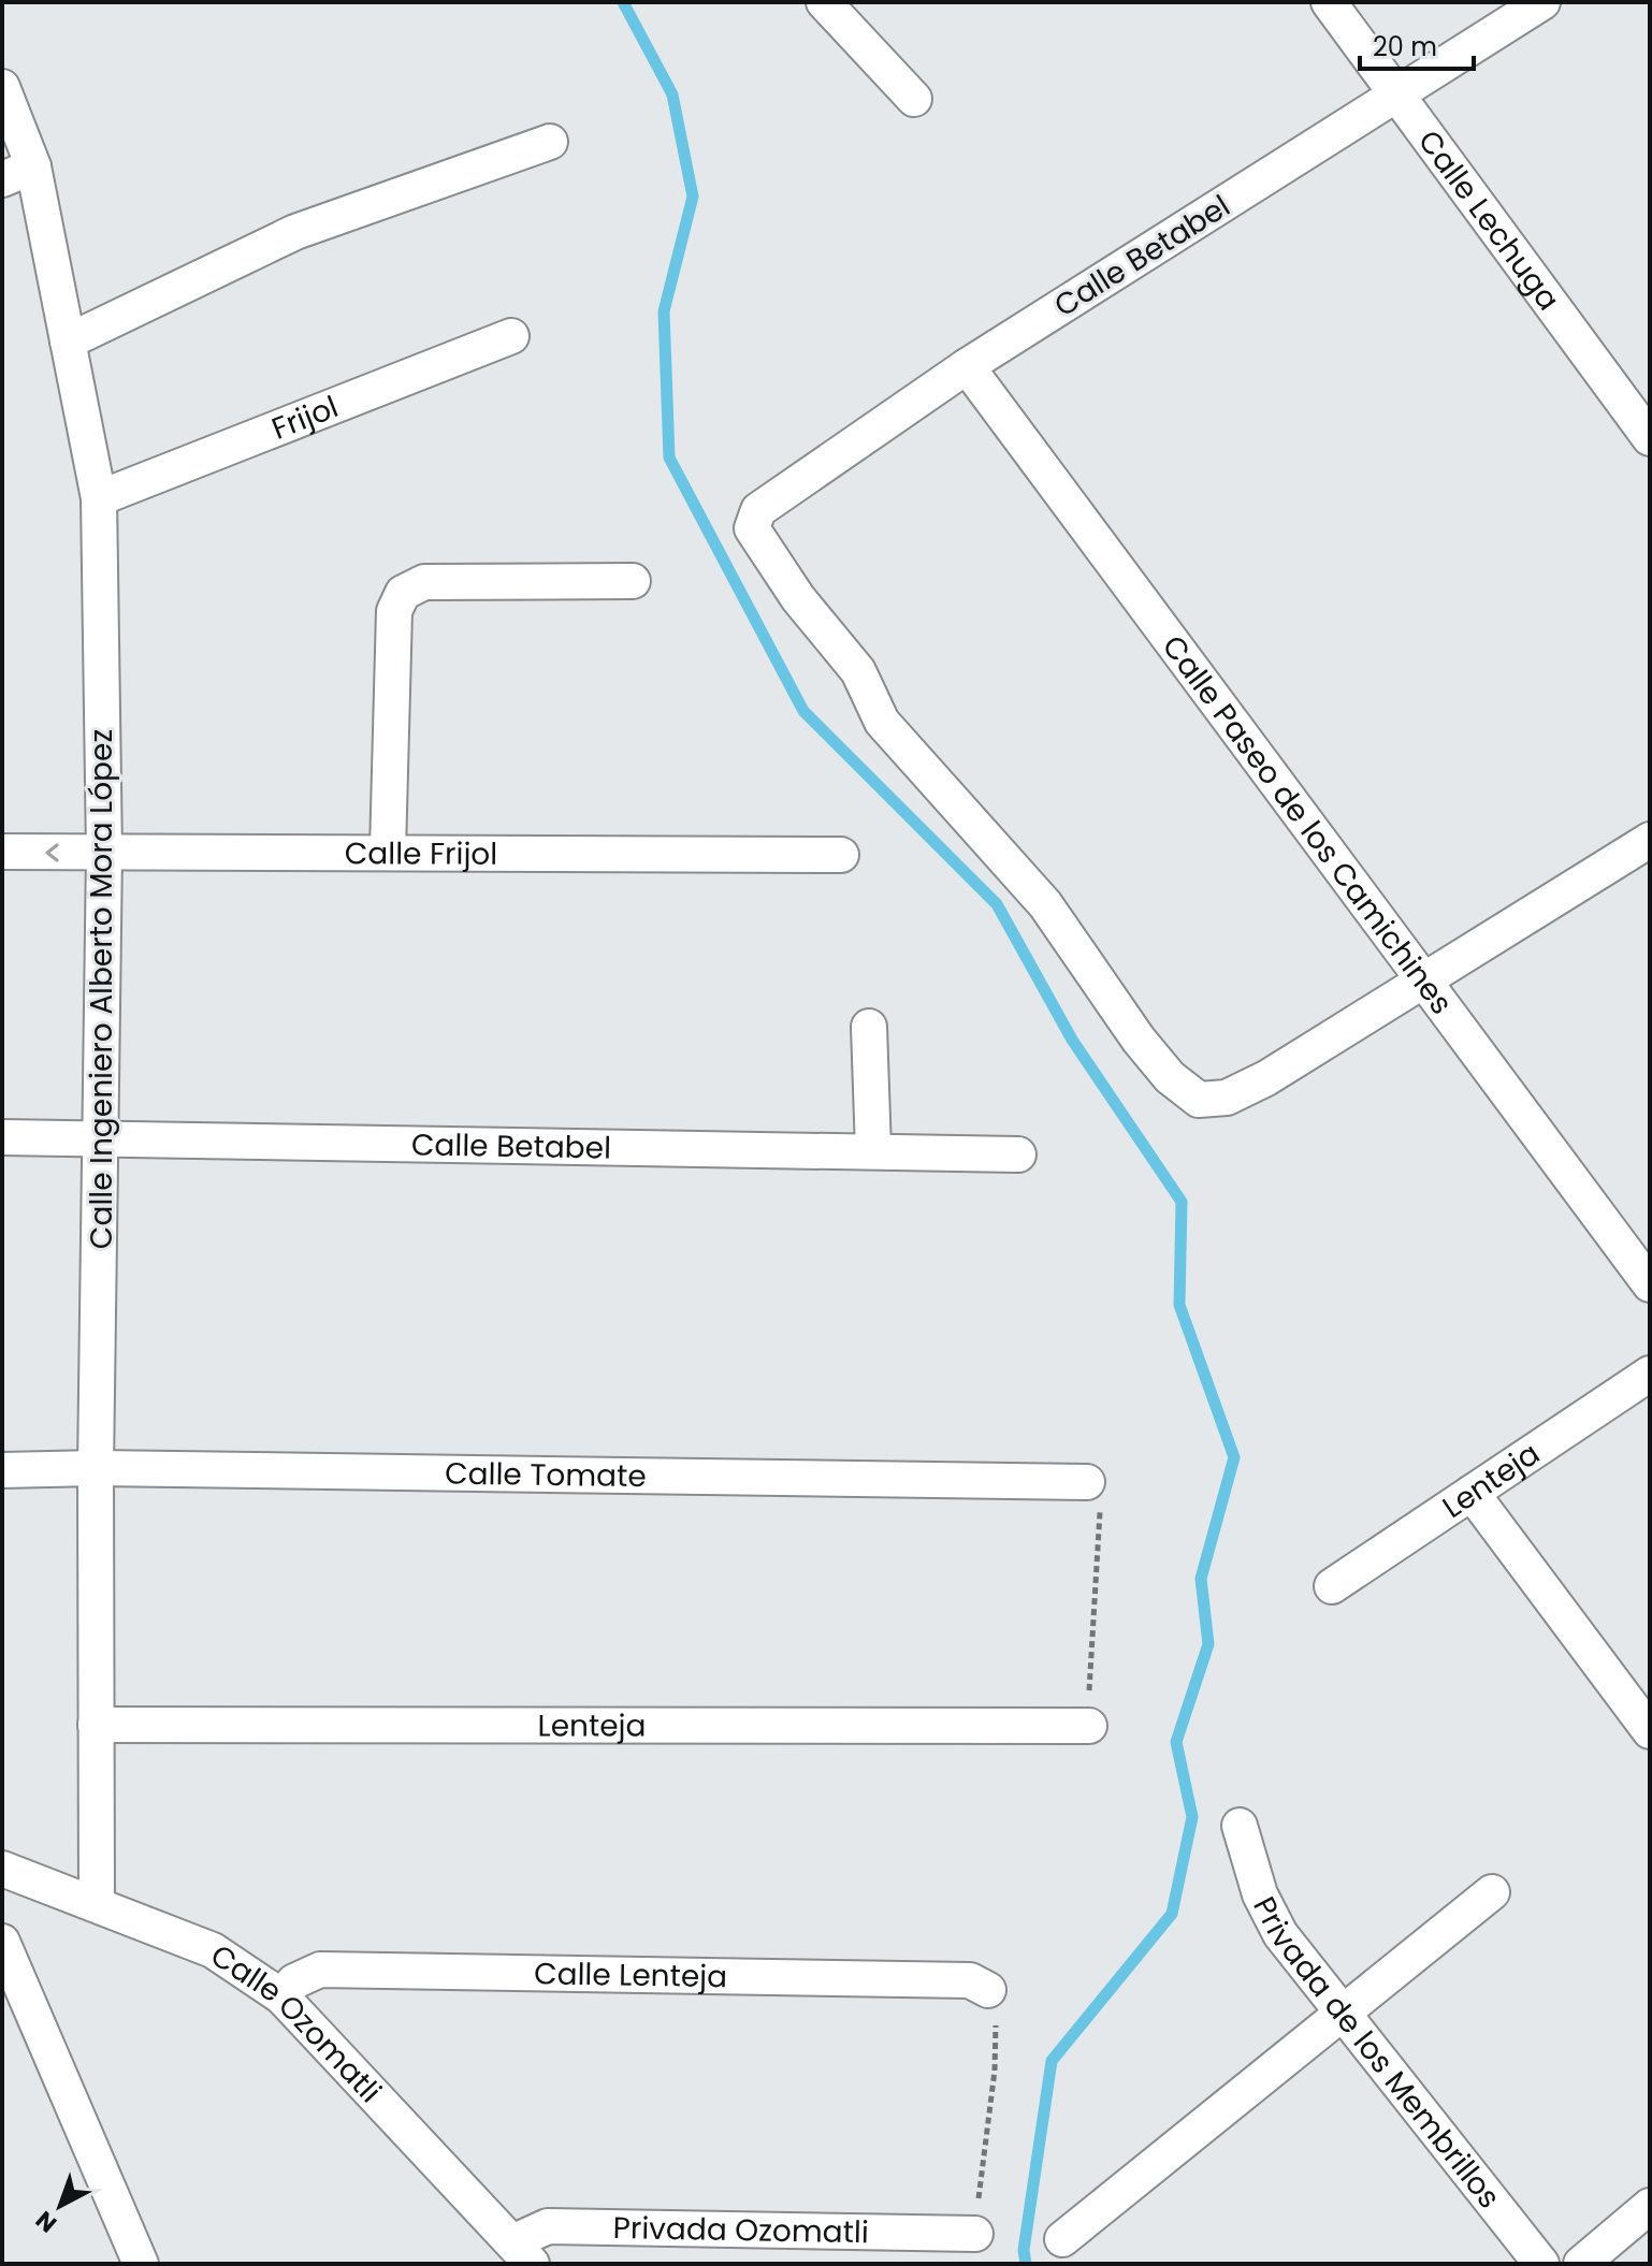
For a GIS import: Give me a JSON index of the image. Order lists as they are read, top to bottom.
{
  "streets": {
    "street": [
      "Calle Lechuga",
      "Calle Betabel",
      "Frijol",
      "Calle Paseo de los Camichines",
      "Calle Frijol",
      "Calle Ingeniero Alberto Mora López",
      "Calle Tomate",
      "Lenteja",
      "Calle Lenteja",
      "Calle Ozomatli",
      "Privada de los Membrillos",
      "Privada Ozomatli"
    ]
  },
  "crossings": [
    ["Calle Lechuga", "Calle Betabel"],
    ["Calle Betabel", "Calle Paseo de los Camichines"],
    ["Calle Betabel", "Calle Ingeniero Alberto Mora López"],
    ["Frijol", "Calle Ingeniero Alberto Mora López"],
    ["Calle Frijol", "Calle Ingeniero Alberto Mora López"],
    ["Calle Ingeniero Alberto Mora López", "Calle Tomate"],
    ["Calle Ingeniero Alberto Mora López", "Lenteja"],
    ["Calle Ingeniero Alberto Mora López", "Calle Ozomatli"],
    ["Calle Lenteja", "Calle Ozomatli"],
    ["Calle Ozomatli", "Privada Ozomatli"]
  ],
  "scale_bar": "20 m",
  "north": "bottom left"
}
